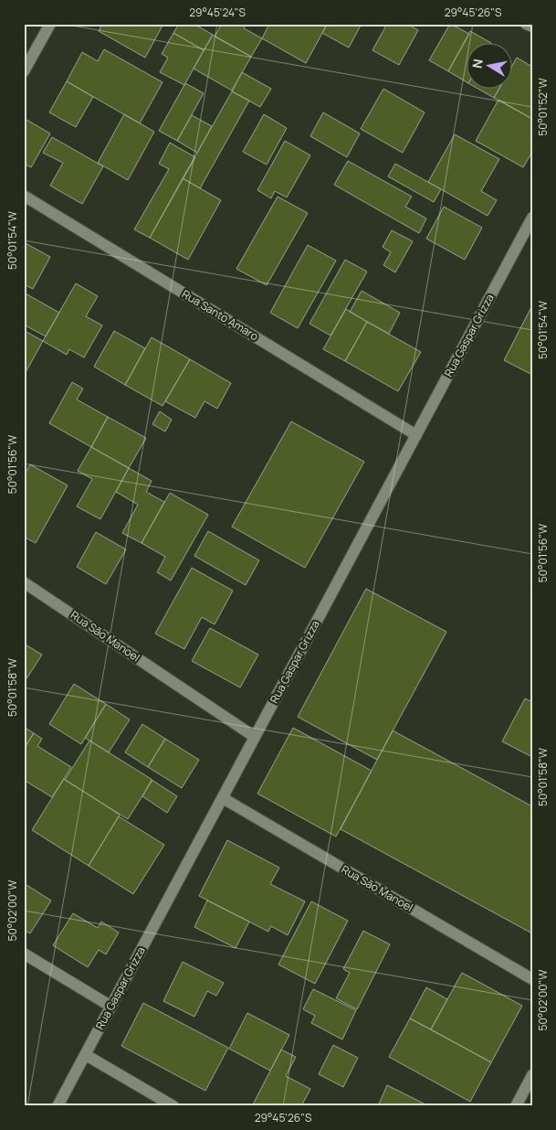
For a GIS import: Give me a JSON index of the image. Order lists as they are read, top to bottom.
{
  "streets": {
    "street": ["Rua Santo Amaro", "Rua Gaspar Grizza", "Rua São Manoel"]
  },
  "crossings": [
    ["Rua Santo Amaro", "Rua Gaspar Grizza"],
    ["Rua Gaspar Grizza", "Rua São Manoel"]
  ],
  "north": "left",
  "coordinates": [
    "29°45'24\"S",
    "29°45'26\"S",
    "50°01'52\"W",
    "50°01'54\"W",
    "50°01'56\"W",
    "50°01'58\"W",
    "50°02'00\"W"
  ]
}
